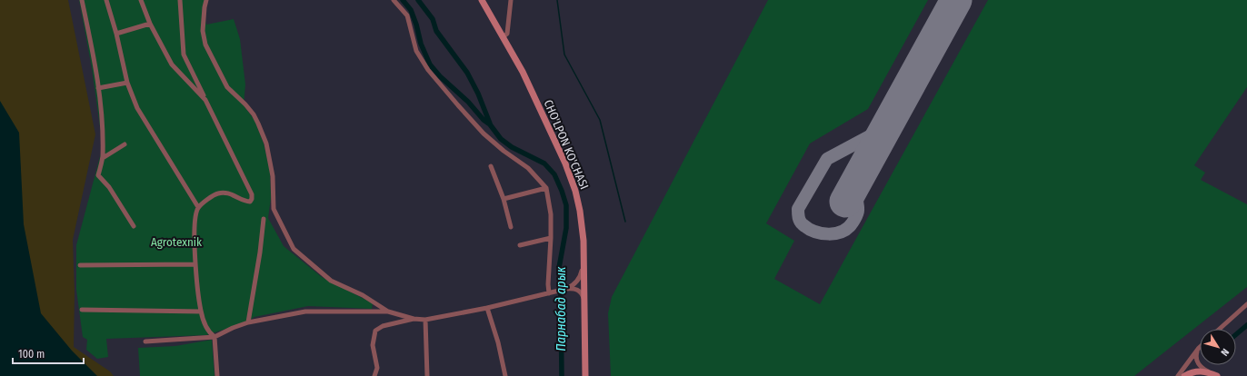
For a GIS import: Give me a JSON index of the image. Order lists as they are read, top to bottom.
{
  "streets": {
    "main road": ["CHO'LPON KO'CHASI"]
  },
  "water": ["Парнабад арык"],
  "parks": ["Agrotexnik"],
  "scale_bar": "100 m",
  "north": "bottom right"
}
